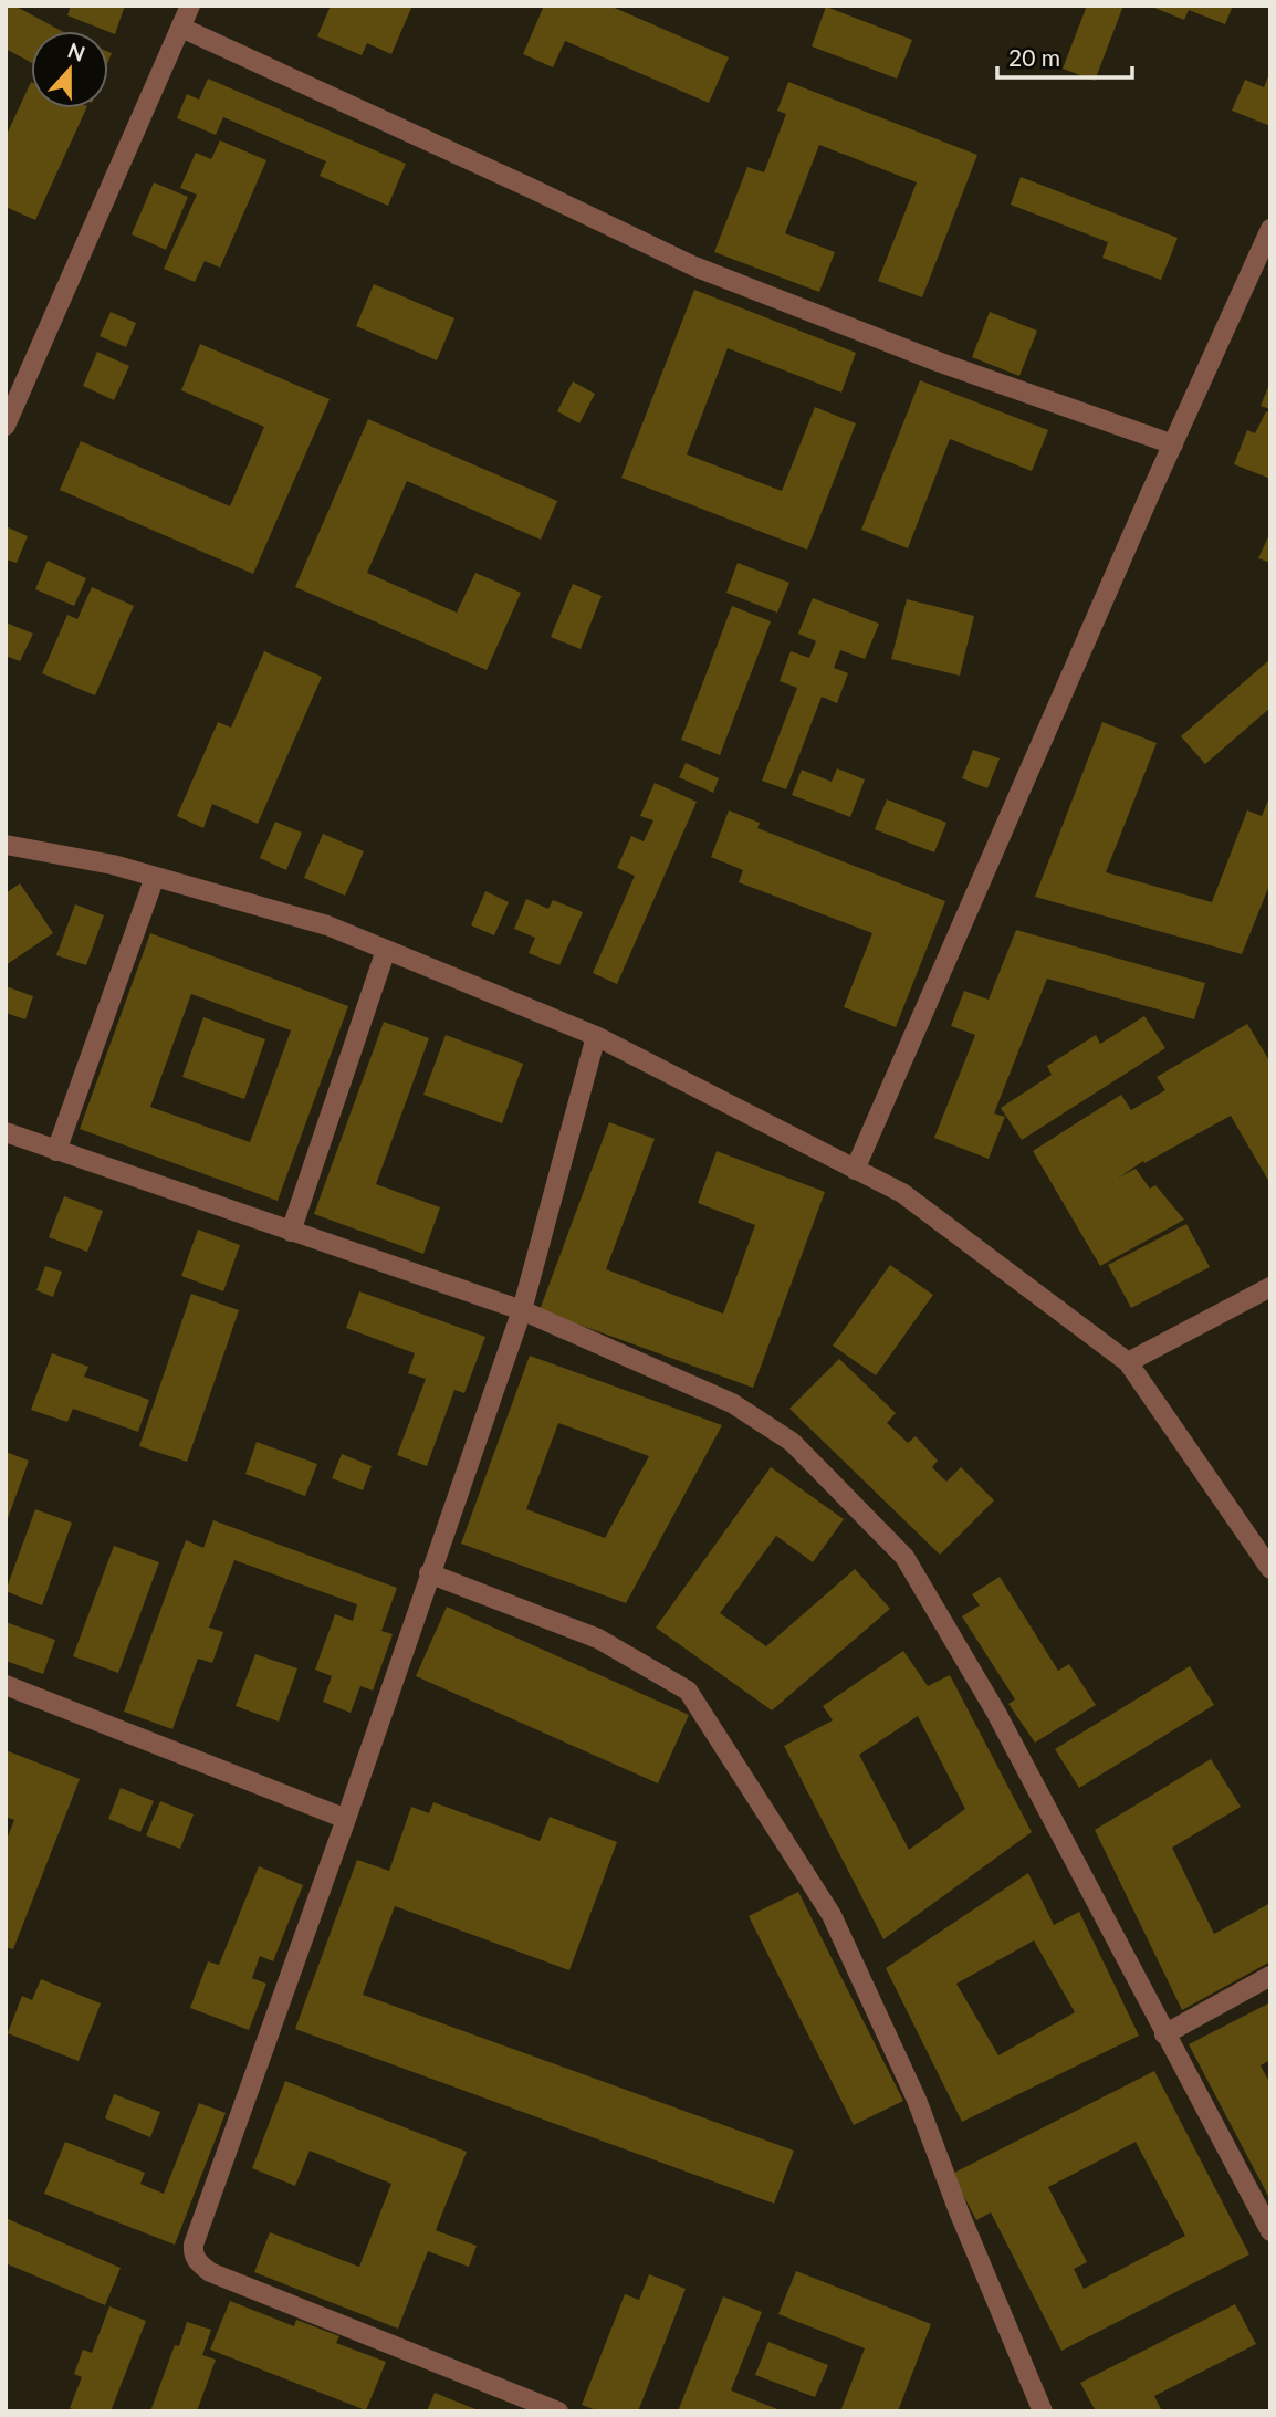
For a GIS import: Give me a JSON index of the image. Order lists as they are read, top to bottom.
{
  "scale_bar": "20 m",
  "north": "top"
}
